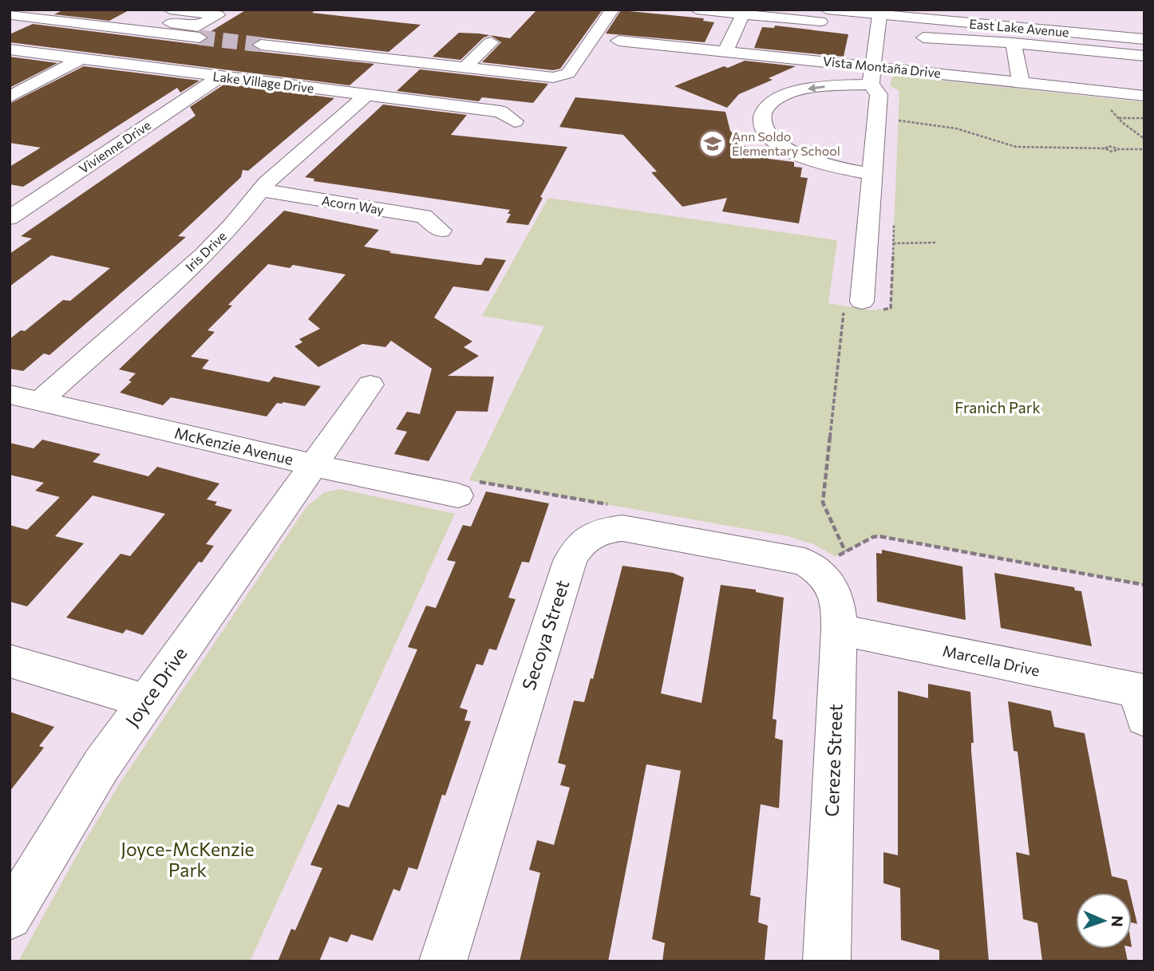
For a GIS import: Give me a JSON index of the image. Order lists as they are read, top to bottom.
{
  "streets": {
    "street": [
      "East Lake Avenue",
      "Vista Montaña Drive",
      "Lake Village Drive",
      "Vivienne Drive",
      "Acorn Way",
      "Iris Drive",
      "McKenzie Avenue",
      "Secoya Street",
      "Marcella Drive",
      "Joyce Drive",
      "Cereze Street"
    ]
  },
  "crossings": [
    ["Lake Village Drive", "Vivienne Drive"],
    ["Lake Village Drive", "Iris Drive"],
    ["Acorn Way", "Iris Drive"],
    ["Iris Drive", "McKenzie Avenue"],
    ["McKenzie Avenue", "Joyce Drive"],
    ["Secoya Street", "Cereze Street"],
    ["Marcella Drive", "Cereze Street"]
  ],
  "parks": ["Franich Park", "Joyce-McKenzie Park"],
  "places": {
    "school or university": ["Ann Soldo Elementary School"]
  },
  "north": "right"
}
